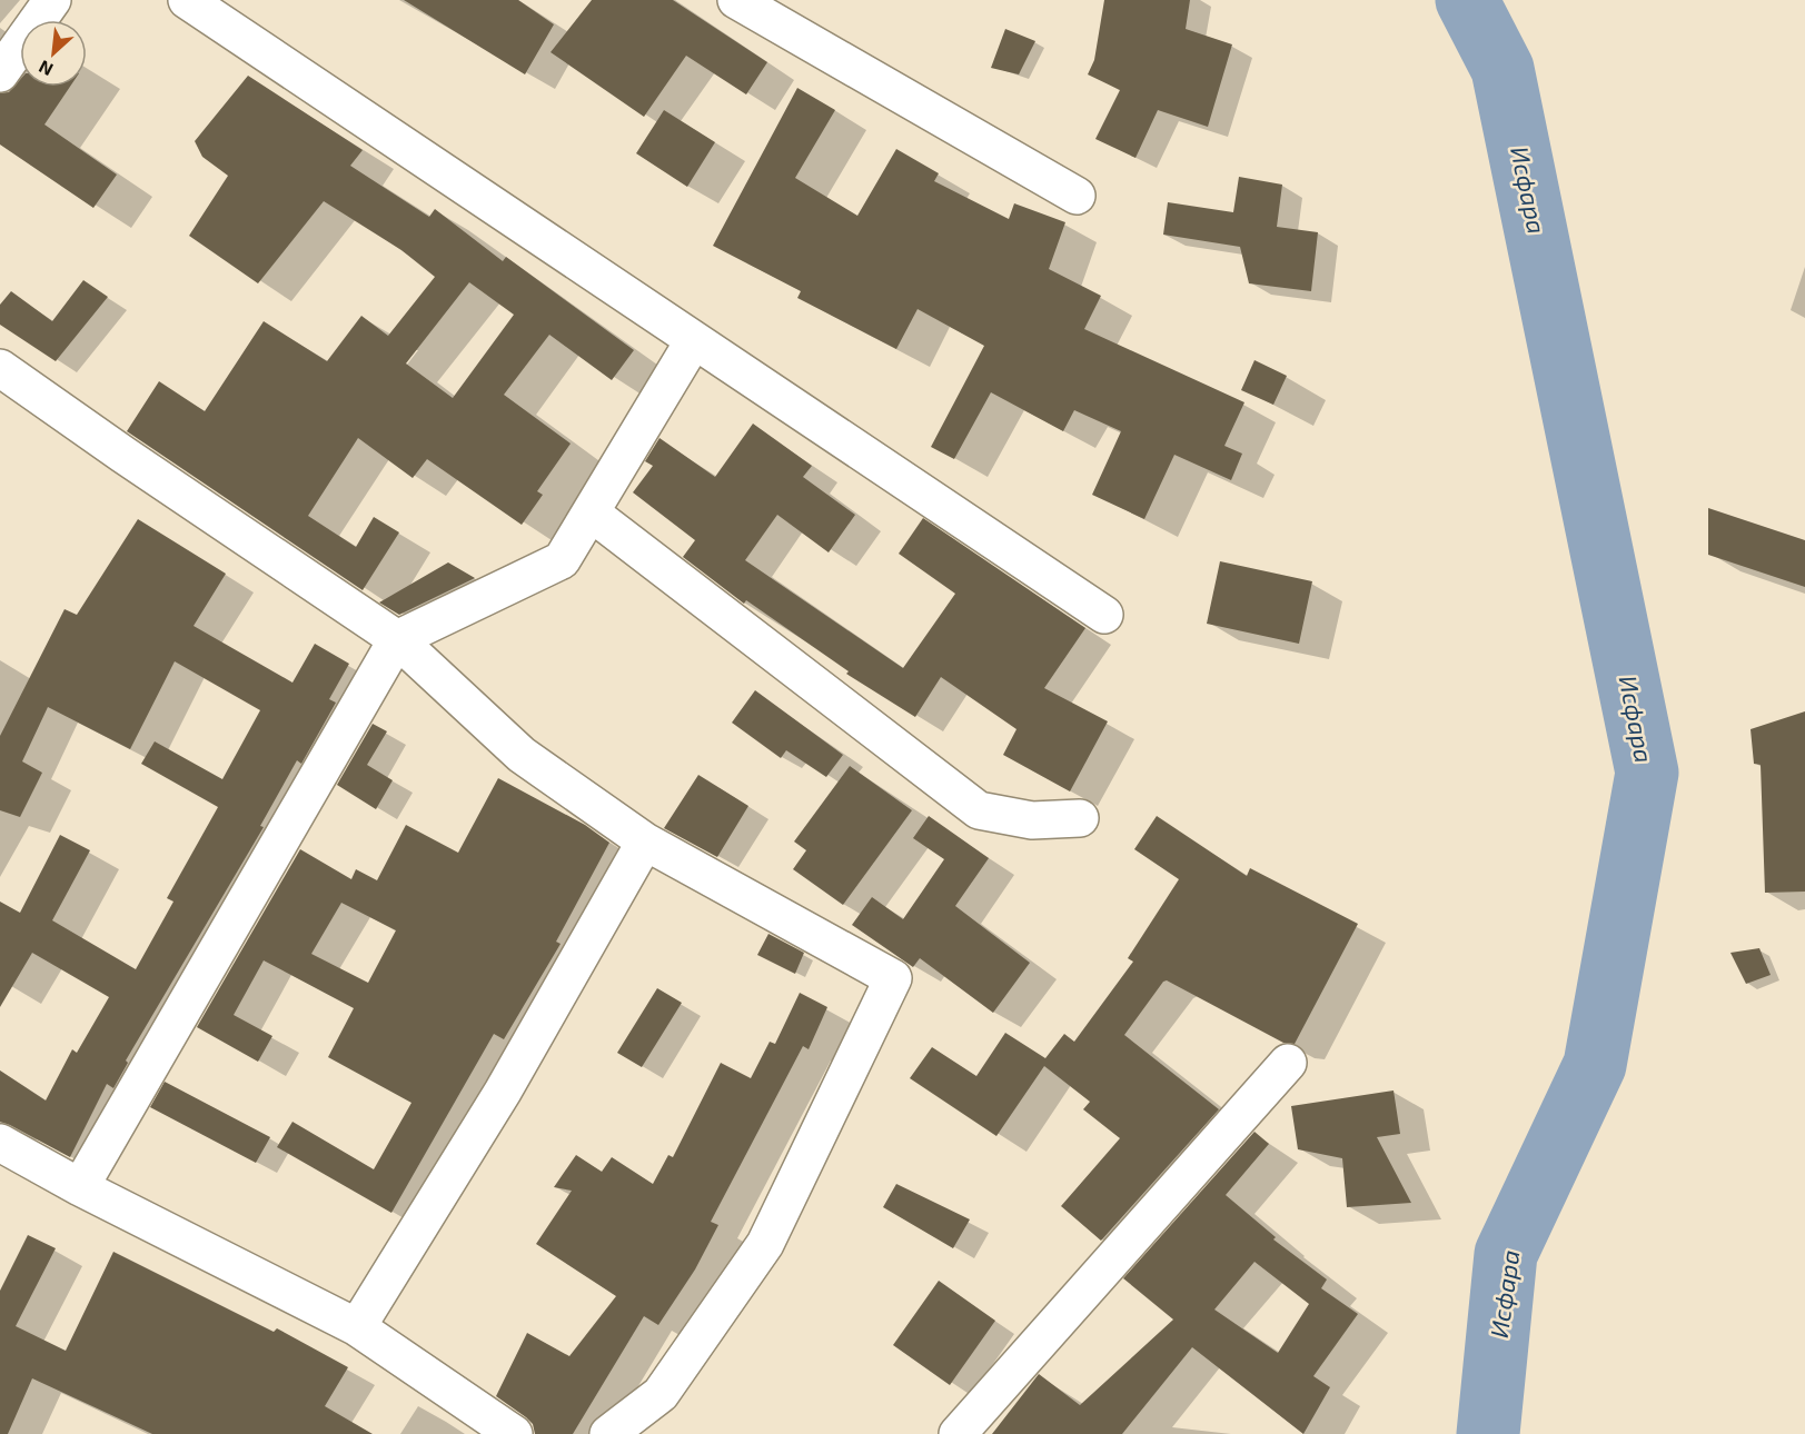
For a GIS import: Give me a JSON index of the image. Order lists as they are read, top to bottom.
{
  "water": ["Исфара"],
  "north": "bottom left"
}
